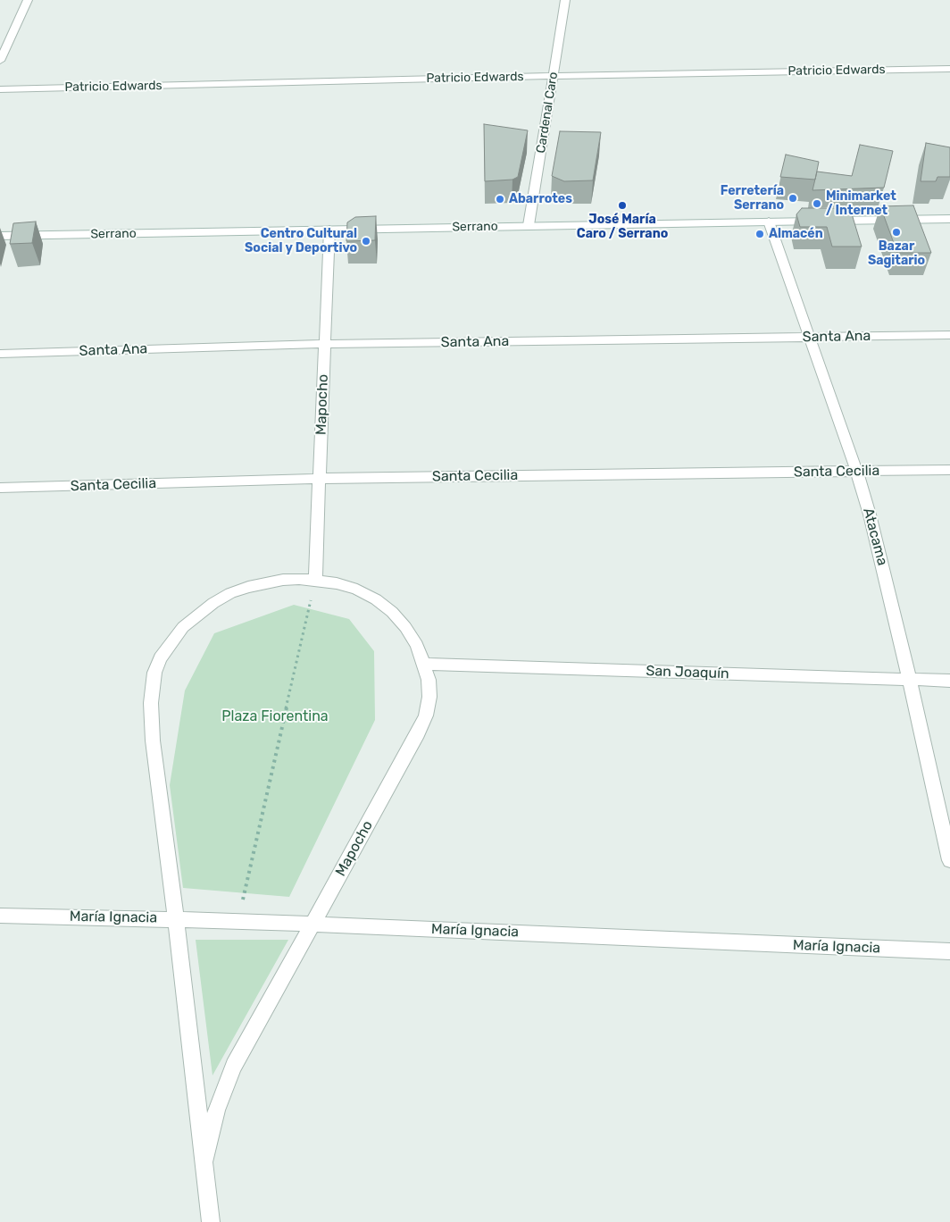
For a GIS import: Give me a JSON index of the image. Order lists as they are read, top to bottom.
{
  "streets": {
    "street": [
      "Patricio Edwards",
      "Cardenal Caro",
      "Serrano",
      "Santa Ana",
      "Mapocho",
      "Santa Cecilia",
      "Atacama",
      "San Joaquín",
      "María Ignacia"
    ]
  },
  "crossings": [
    ["Patricio Edwards", "Cardenal Caro"],
    ["Cardenal Caro", "Serrano"],
    ["Serrano", "Mapocho"],
    ["Serrano", "Atacama"],
    ["Santa Ana", "Mapocho"],
    ["Santa Ana", "Atacama"],
    ["Mapocho", "Santa Cecilia"],
    ["Mapocho", "San Joaquín"],
    ["Mapocho", "María Ignacia"],
    ["Santa Cecilia", "Atacama"],
    ["Atacama", "San Joaquín"]
  ],
  "parks": ["Plaza Fiorentina"],
  "places": [
    "Ferretería Serrano",
    "Abarrotes",
    "Minimarket / Internet",
    "José María Caro / Serrano",
    "Bazar Sagitario",
    "Almacén",
    "Centro Cultural Social y Deportivo"
  ]
}
